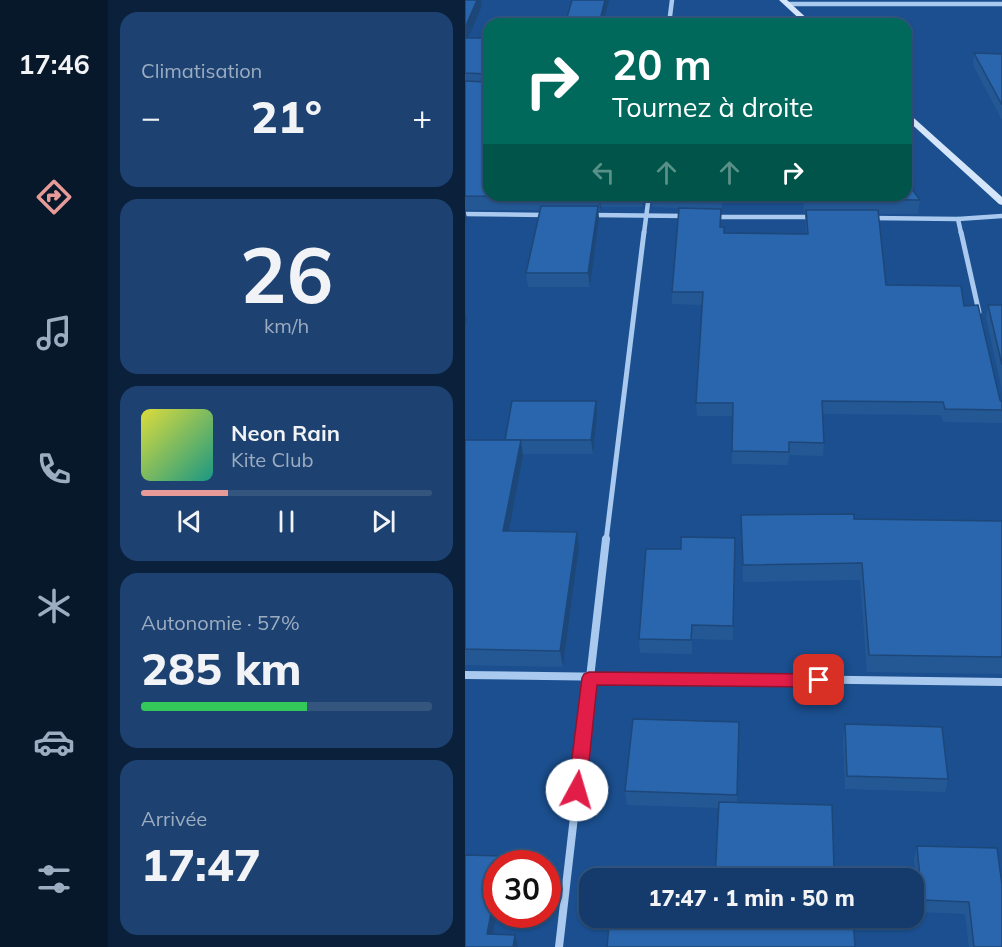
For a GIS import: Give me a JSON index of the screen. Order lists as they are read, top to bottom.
{
  "page": {
    "tabs": "17:46",
    "tile": [
      "Climatisation",
      ["26", "km/h"],
      ["Autonomie · 57%", "285 km"],
      ["Arrivée", "17:47"]
    ],
    "turn": ["20 m", "Tournez à droite"],
    "heat": ["−", "21°", "+"],
    "song": ["Neon Rain", "Kite Club"],
    "limit": "30",
    "trip": "17:47 · 1 min · 50 m"
  }
}
